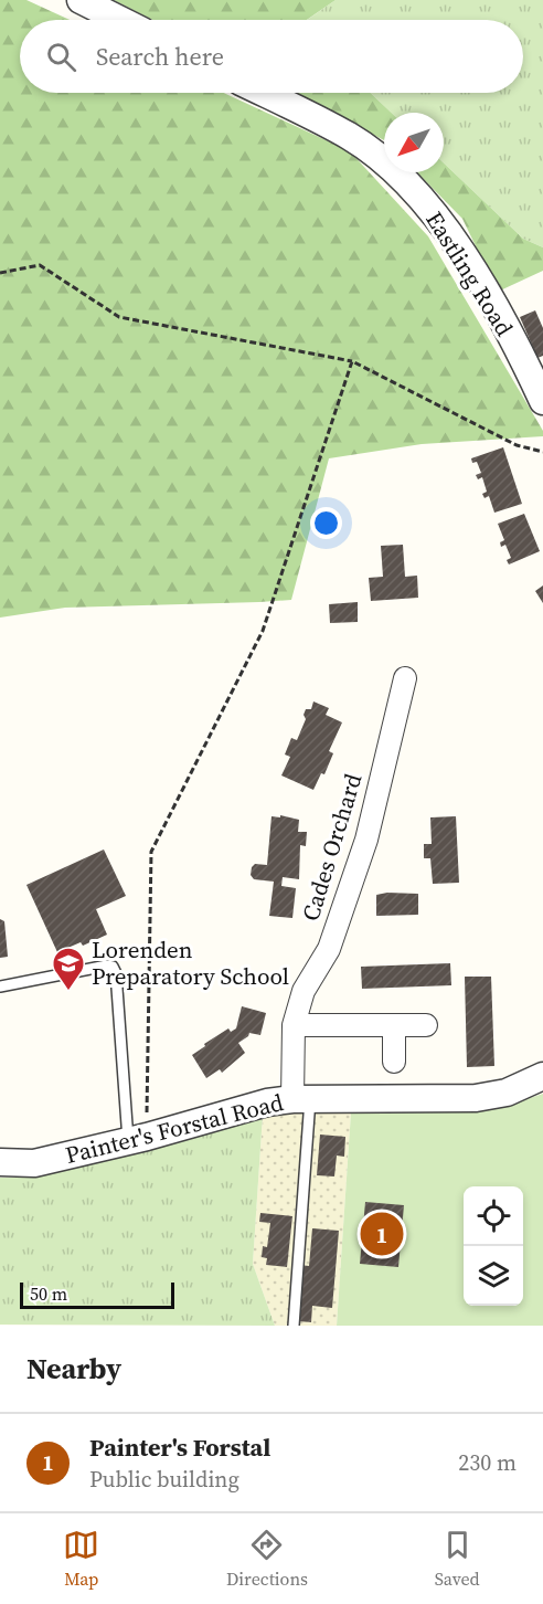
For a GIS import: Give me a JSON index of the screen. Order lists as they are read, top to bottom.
{
  "streets": {
    "street": ["Eastling Road", "Cades Orchard", "Painter's Forstal Road"]
  },
  "crossings": [
    ["Cades Orchard", "Painter's Forstal Road"]
  ],
  "places": {
    "school or university": ["Lorenden Preparatory School"]
  },
  "scale_bar": "50 m",
  "north": "bottom left",
  "page": {
    "search": "Search here",
    "pins": "1",
    "scale": "50 m",
    "heading": "Nearby",
    "list": [
      {
        "mark": "1",
        "name": "Painter's Forstal",
        "note": "Public building",
        "value": "230 m"
      }
    ],
    "nav": ["Map", "Directions", "Saved"]
  }
}
